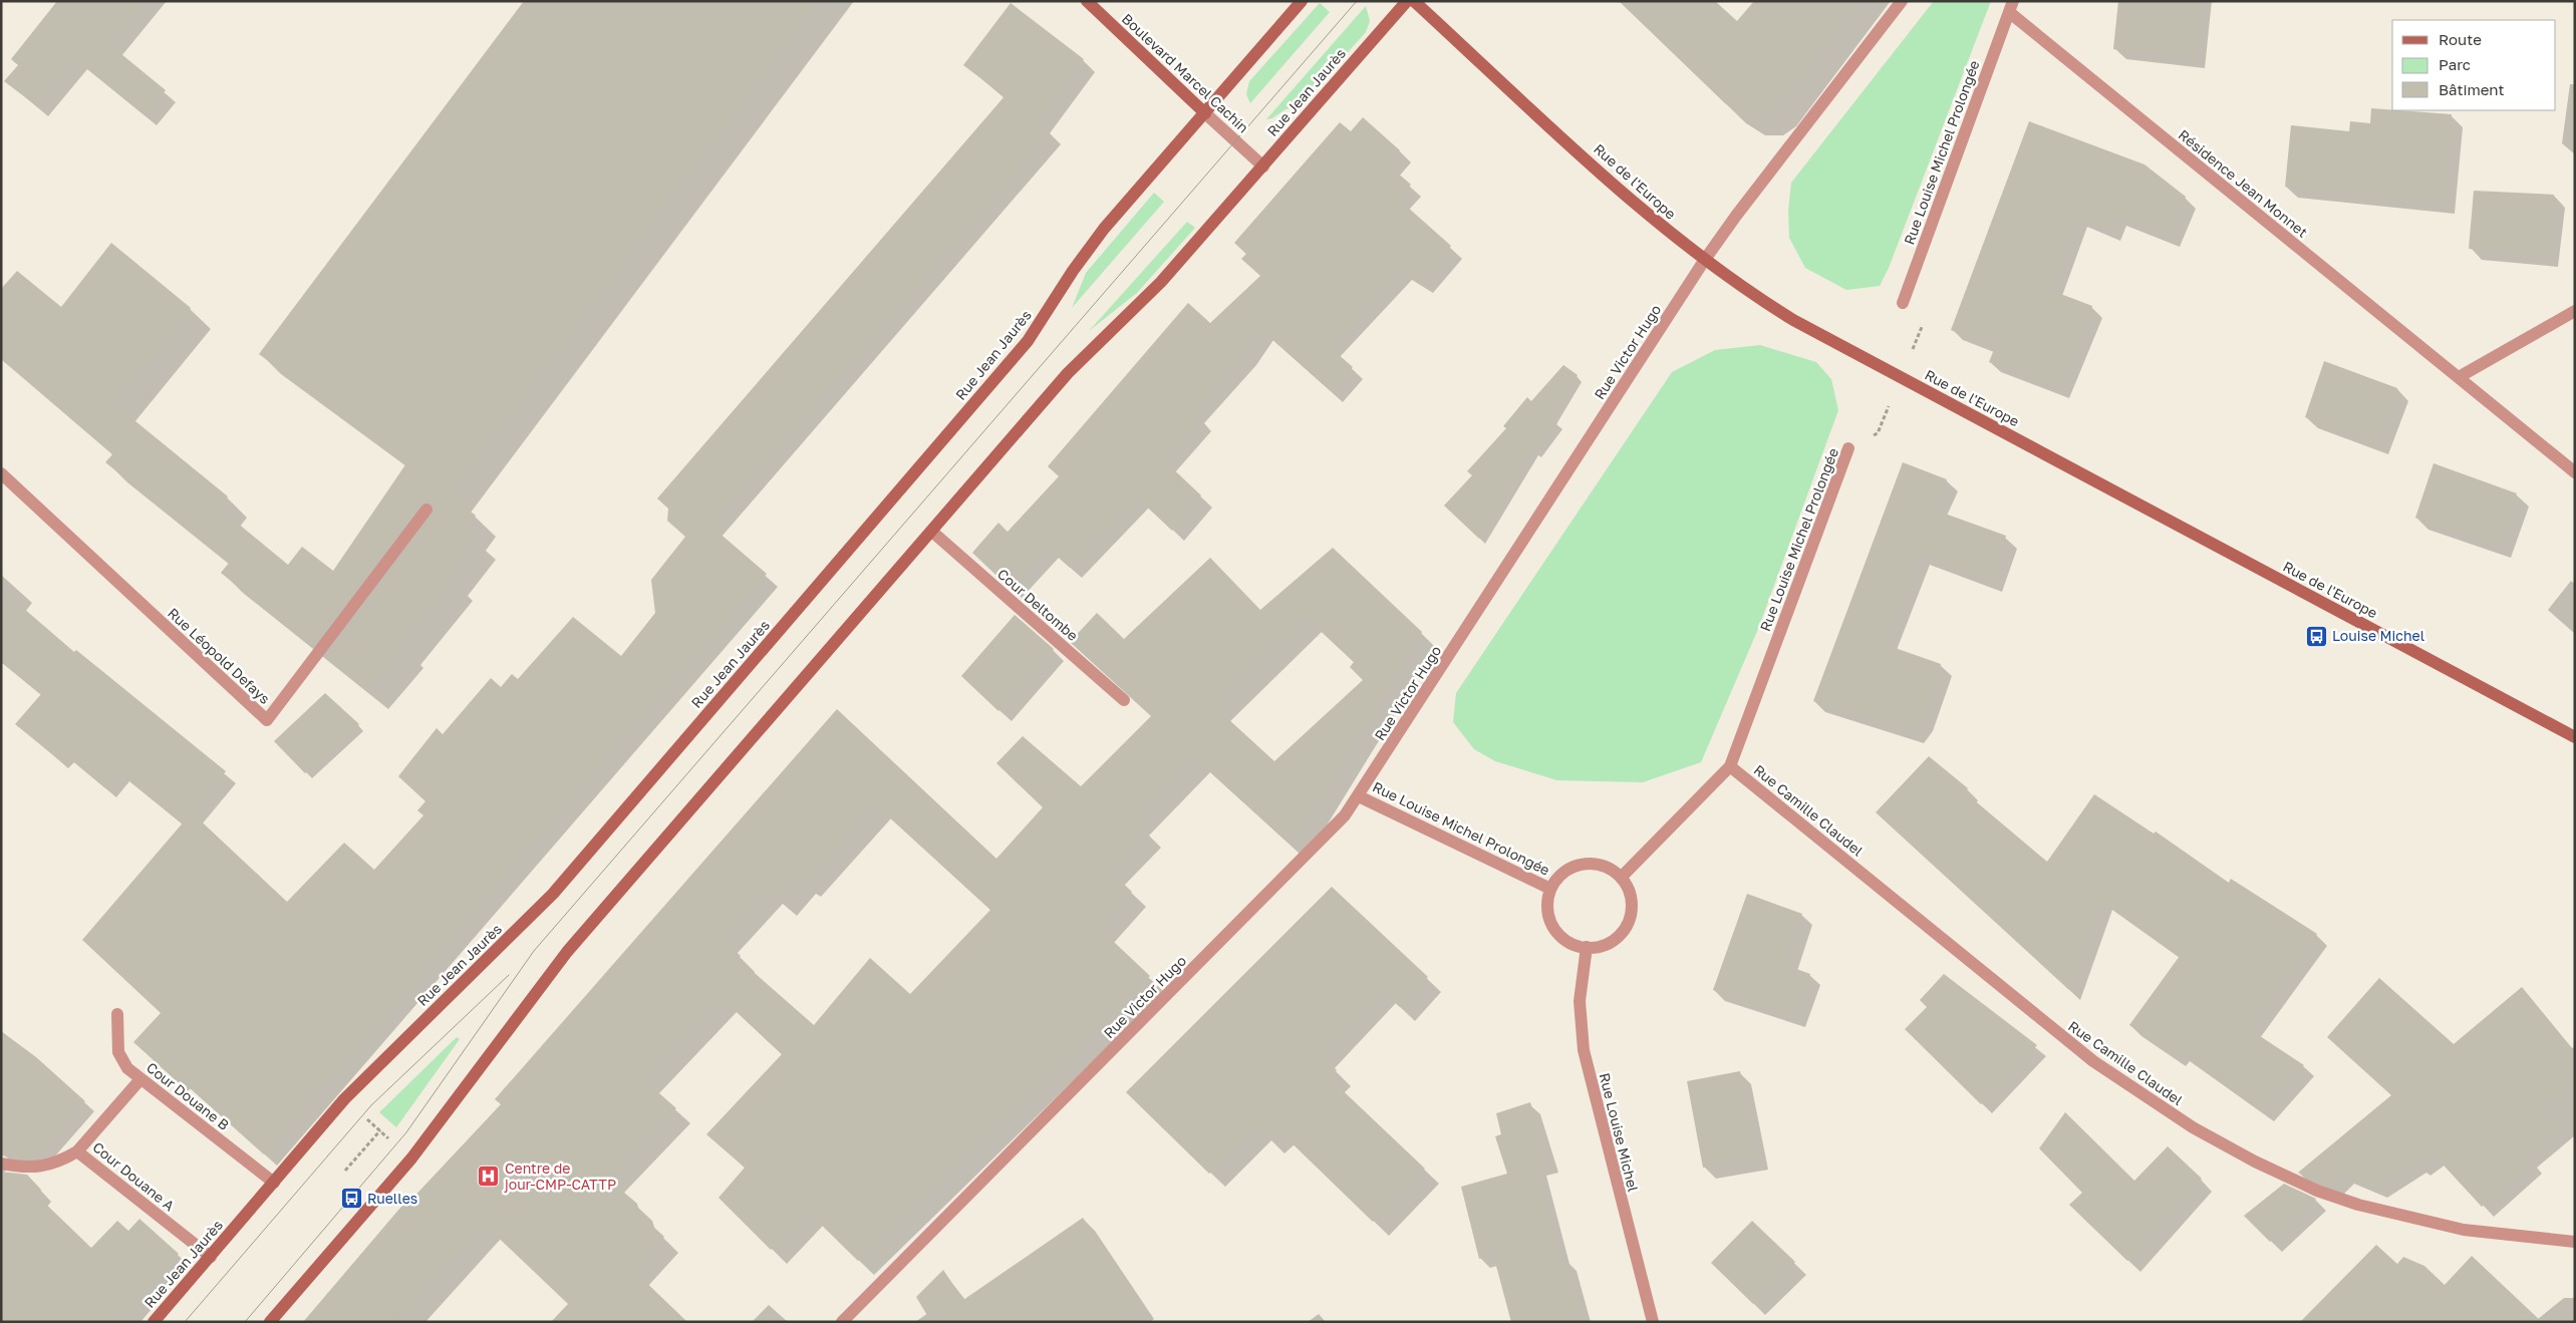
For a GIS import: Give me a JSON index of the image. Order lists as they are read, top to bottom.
{
  "streets": {
    "main road": ["Boulevard Marcel Cachin", "Rue Jean Jaurès", "Rue de l'Europe"],
    "street": [
      "Rue Louise Michel Prolongée",
      "Résidence Jean Monnet",
      "Rue Victor Hugo",
      "Cour Deltombe",
      "Rue Léopold Defays",
      "Rue Camille Claudel",
      "Cour Douane B",
      "Rue Louise Michel",
      "Cour Douane A"
    ]
  },
  "crossings": [
    ["Boulevard Marcel Cachin", "Rue Jean Jaurès"],
    ["Rue Jean Jaurès", "Cour Deltombe"],
    ["Rue Jean Jaurès", "Cour Douane B"],
    ["Rue Jean Jaurès", "Cour Douane A"],
    ["Rue Louise Michel Prolongée", "Rue de l'Europe"],
    ["Rue Louise Michel Prolongée", "Résidence Jean Monnet"],
    ["Rue Louise Michel Prolongée", "Rue Victor Hugo"],
    ["Rue Louise Michel Prolongée", "Rue Camille Claudel"],
    ["Rue Louise Michel Prolongée", "Rue Louise Michel"],
    ["Rue de l'Europe", "Rue Victor Hugo"]
  ],
  "places": {
    "bus stop": ["Louise Michel", "Ruelles"],
    "hospital": ["Centre de jour-CMP-CATTP"]
  },
  "legend": ["Route", "Parc", "Bâtiment"]
}
